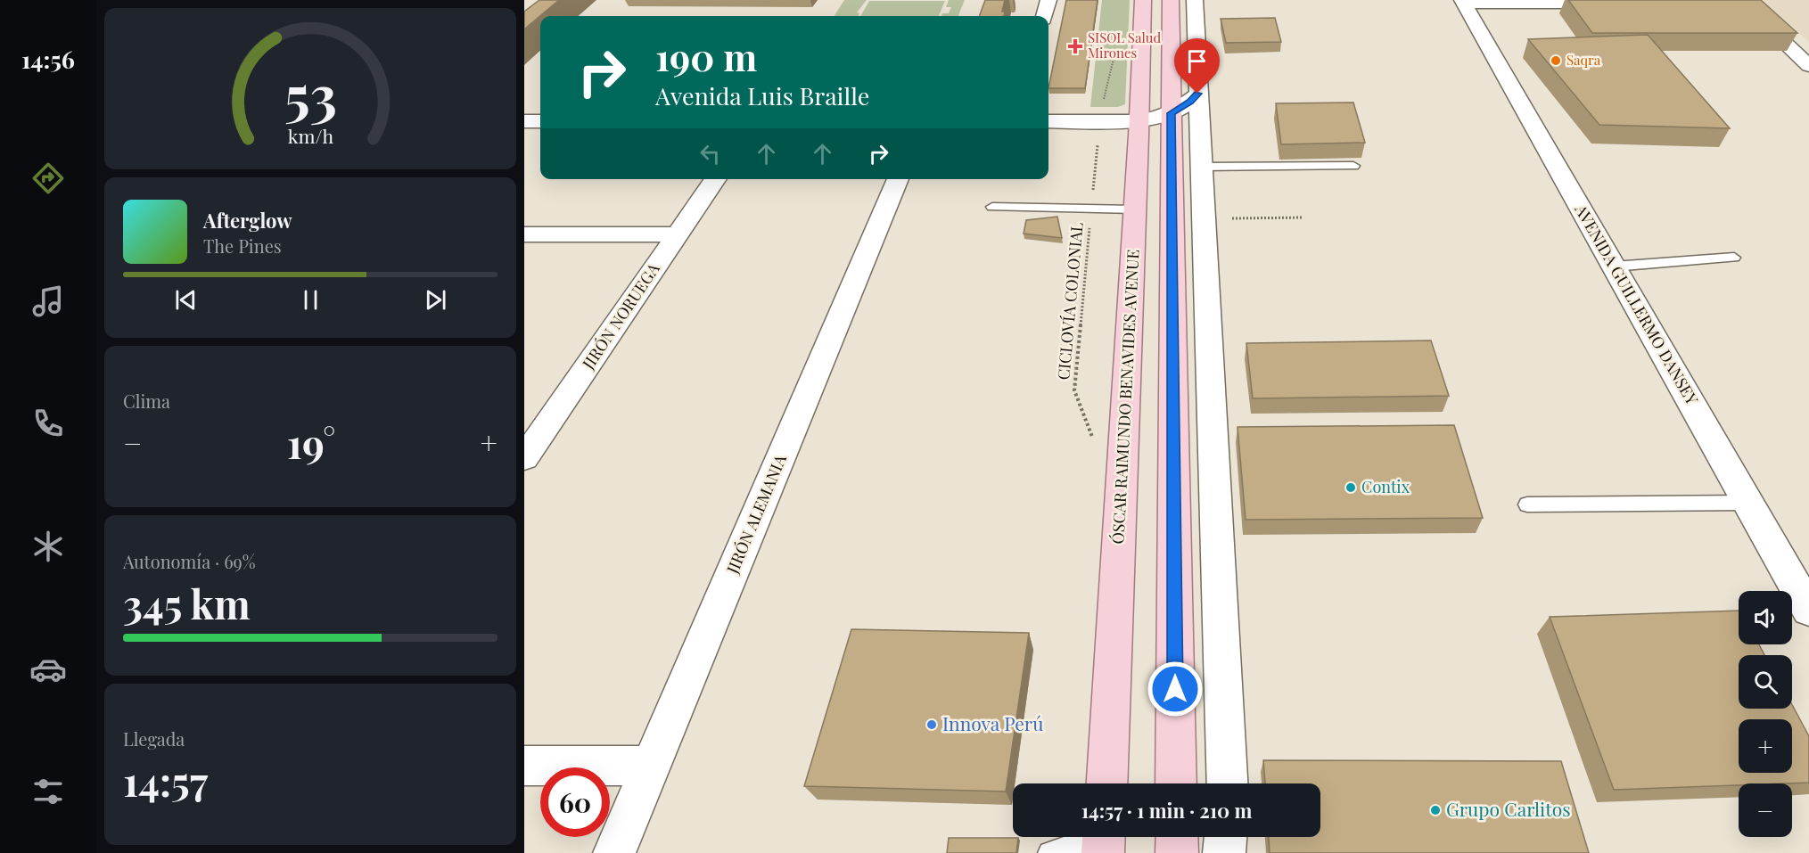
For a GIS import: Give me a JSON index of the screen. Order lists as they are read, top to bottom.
{
  "streets": {
    "main road": ["ÓSCAR RAIMUNDO BENAVIDES AVENUE"],
    "street": ["AVENIDA GUILLERMO DANSEY", "JIRÓN NORUEGA", "JIRÓN ALEMANIA"],
    "path": ["CICLOVÍA COLONIAL"]
  },
  "places": {
    "health": ["SISOL Salud Mirones"],
    "other": [
      "Saqra",
      "Contix",
      "Innova Perú",
      "Grupo Carlitos"
    ]
  },
  "page": {
    "tabs": "14:56",
    "turn": ["190 m", "Avenida Luis Braille"],
    "song": ["Afterglow", "The Pines"],
    "tile": [
      "Clima",
      ["Autonomía · 69%", "345 km"],
      ["Llegada", "14:57"]
    ],
    "heat": ["−", "19°", "+"],
    "map_buttons": ["+", "−"],
    "limit": "60",
    "trip": "14:57 · 1 min · 210 m",
    "gauge": ["53", "km/h"]
  }
}
